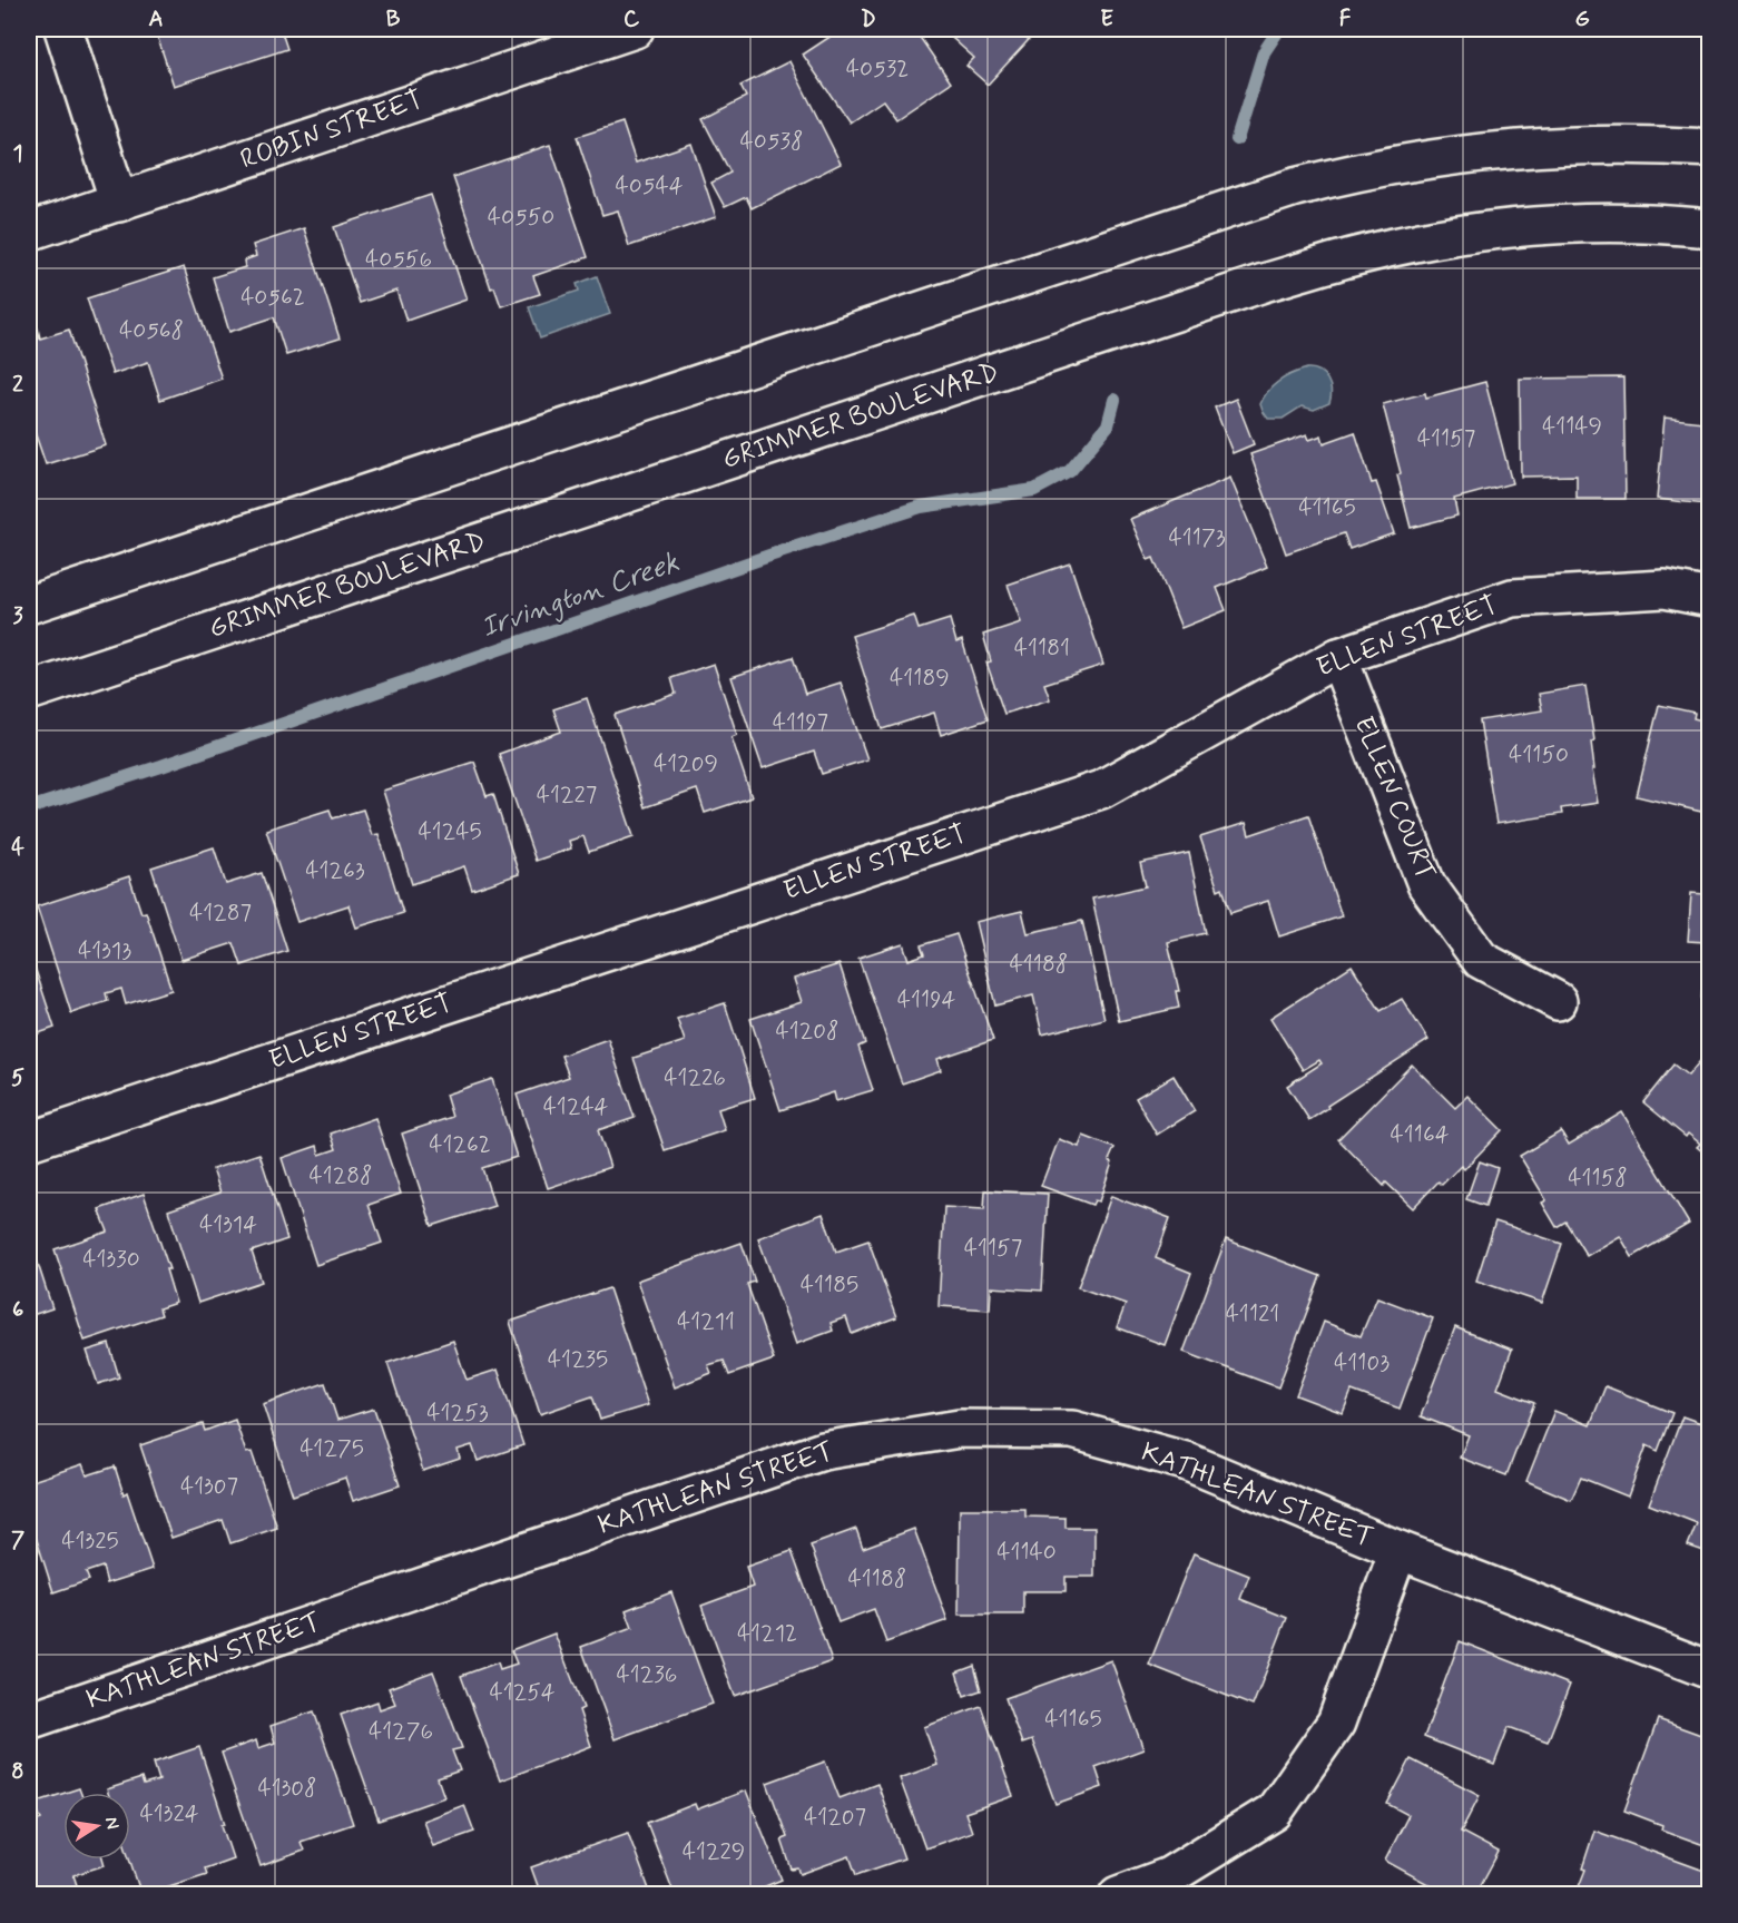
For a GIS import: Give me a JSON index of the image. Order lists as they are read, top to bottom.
{
  "streets": {
    "street": [
      "ROBIN STREET",
      "GRIMMER BOULEVARD",
      "ELLEN STREET",
      "ELLEN COURT",
      "KATHLEAN STREET"
    ]
  },
  "crossings": [
    ["ELLEN STREET", "ELLEN COURT"]
  ],
  "water": ["Irvington Creek"],
  "house_numbers": [
    "40532",
    "40538",
    "40544",
    "40550",
    "40556",
    "40562",
    "40568",
    "41149",
    "41157",
    "41165",
    "41173",
    "41181",
    "41189",
    "41197",
    "41150",
    "41209",
    "41227",
    "41245",
    "41263",
    "41287",
    "41313",
    "41188",
    "41194",
    "41208",
    "41226",
    "41244",
    "41164",
    "41262",
    "41288",
    "41158",
    "41314",
    "41157",
    "41330",
    "41185",
    "41121",
    "41211",
    "41235",
    "41103",
    "41253",
    "41275",
    "41307",
    "41325",
    "41140",
    "41188",
    "41212",
    "41236",
    "41254",
    "41165",
    "41276",
    "41308",
    "41324",
    "41207",
    "41229"
  ],
  "north": "right",
  "grid": {
    "columns": [
      "A",
      "B",
      "C",
      "D",
      "E",
      "F",
      "G"
    ],
    "rows": [
      "1",
      "2",
      "3",
      "4",
      "5",
      "6",
      "7",
      "8"
    ]
  }
}
